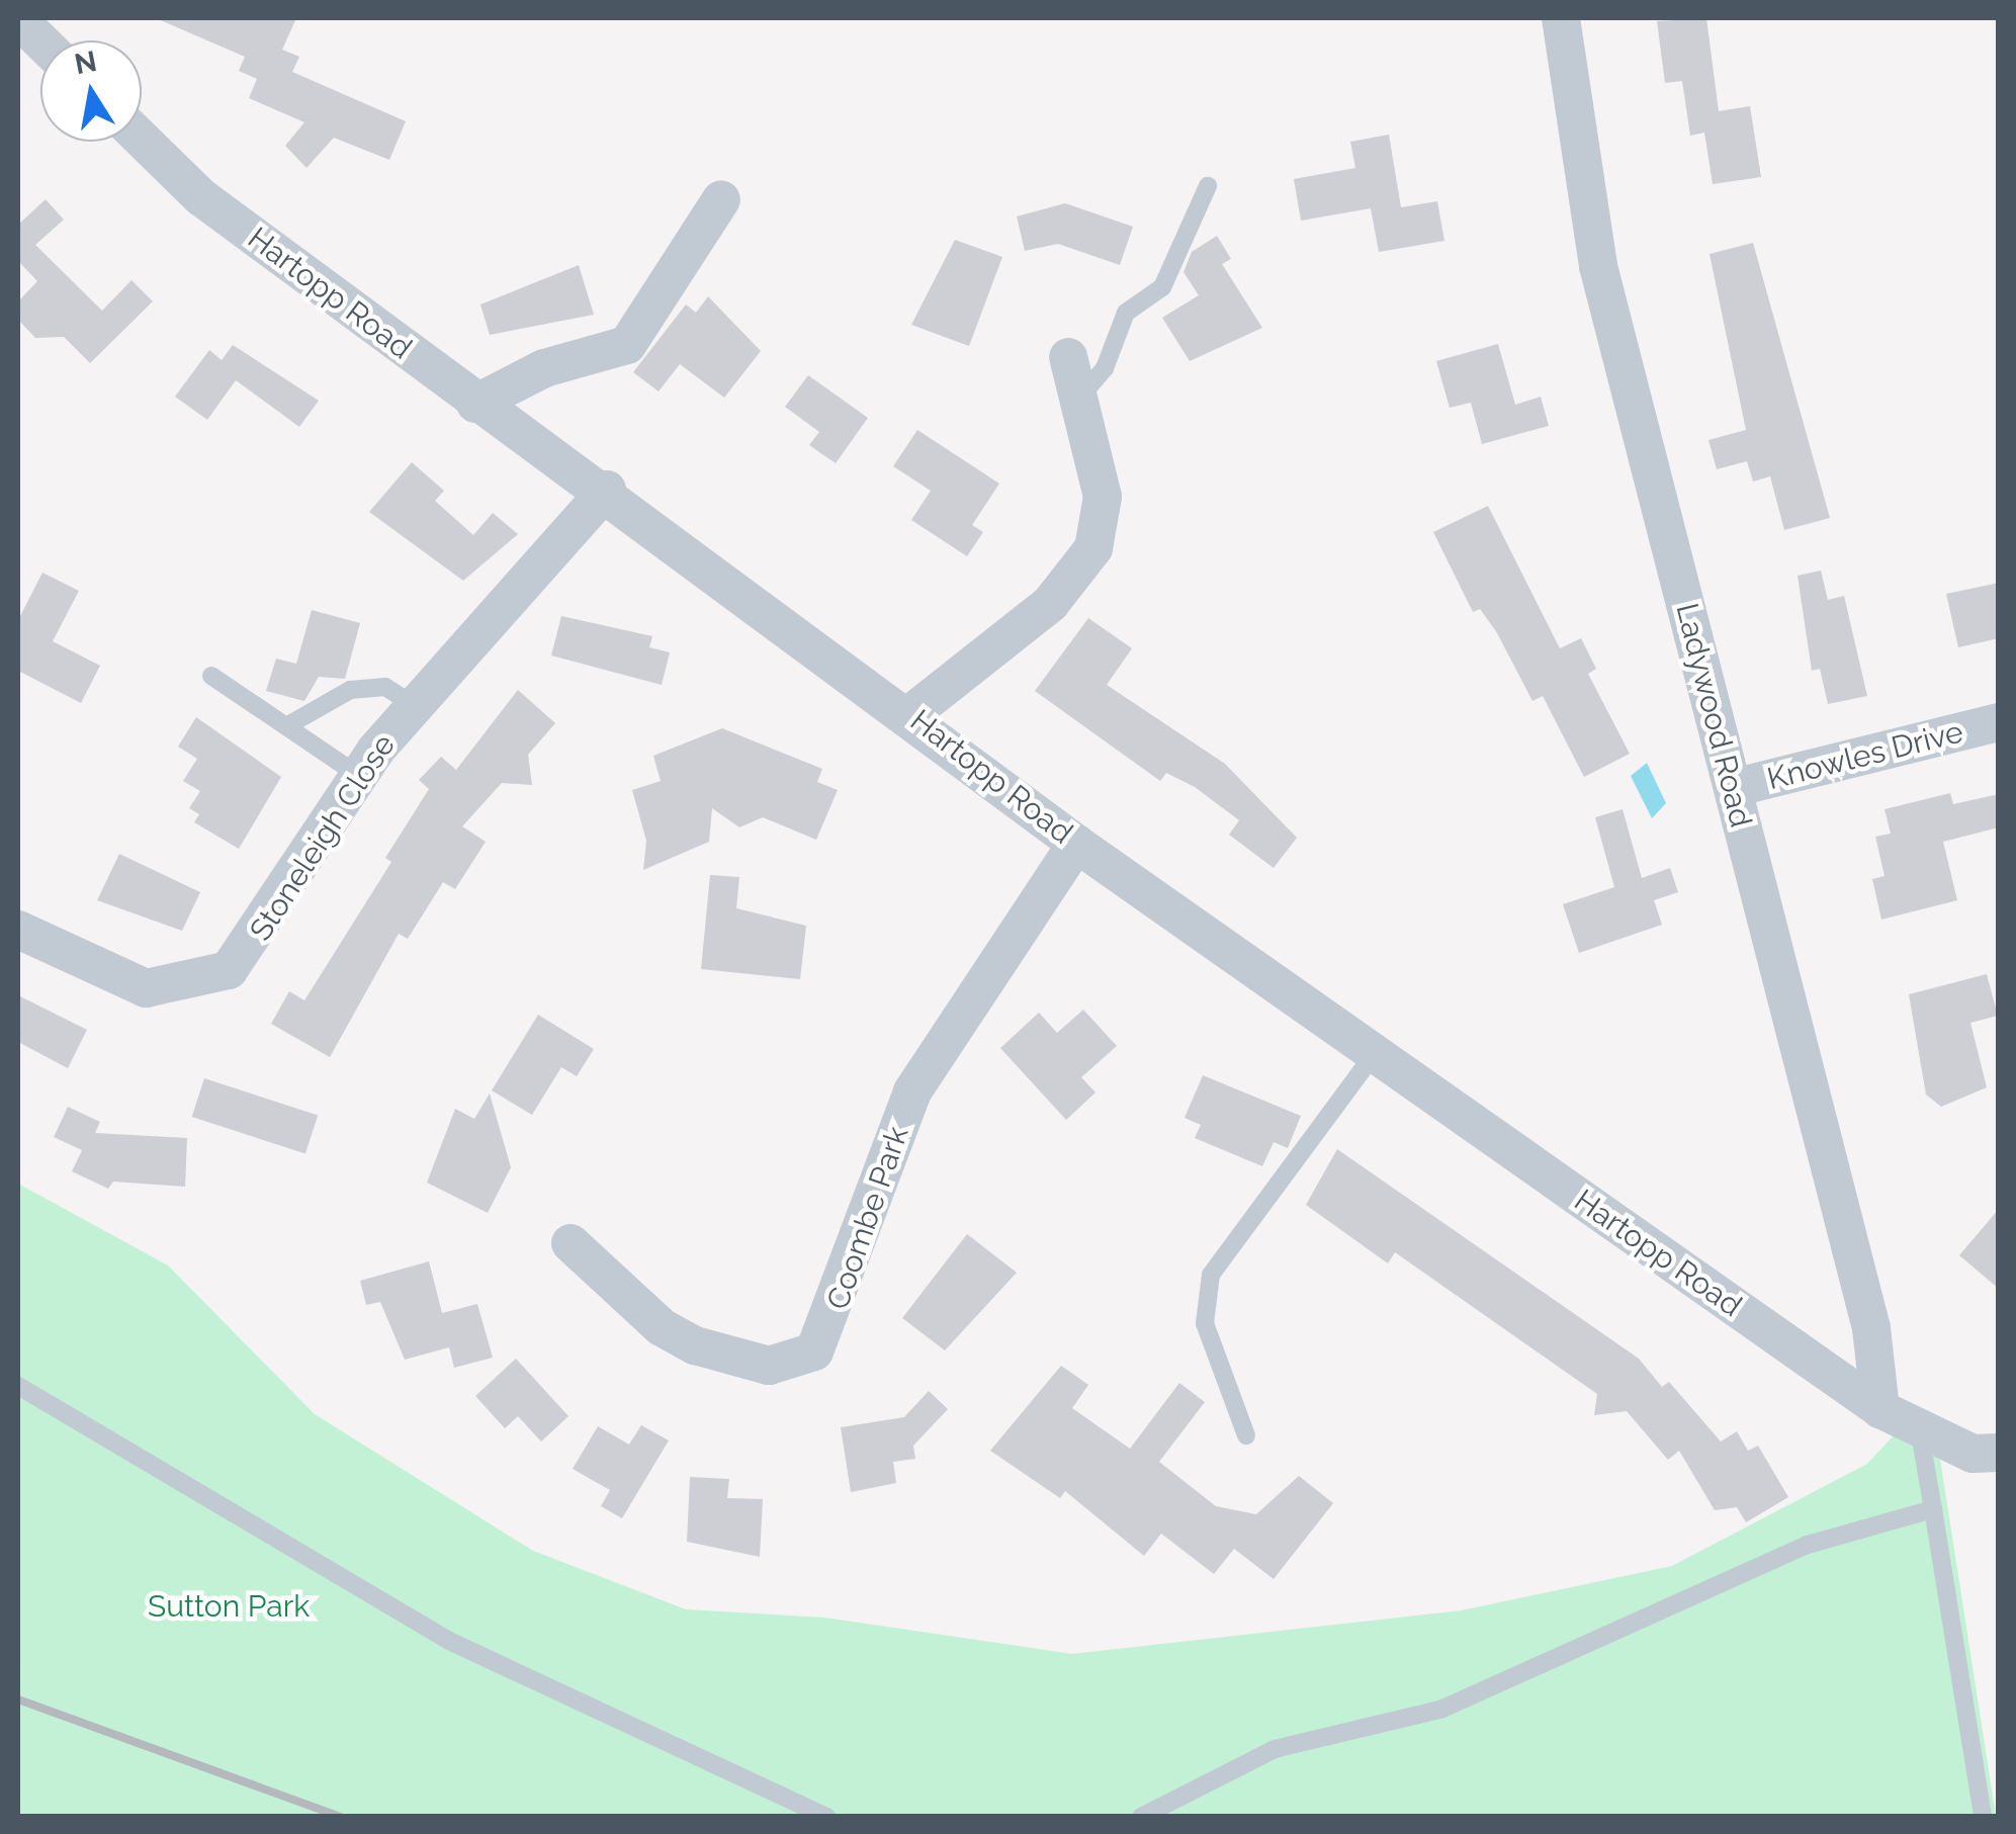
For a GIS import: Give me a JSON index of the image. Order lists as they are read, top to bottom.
{
  "streets": {
    "street": [
      "Hartopp Road",
      "Ladywood Road",
      "Knowles Drive",
      "Stoneleigh Close",
      "Coombe Park"
    ]
  },
  "crossings": [
    ["Hartopp Road", "Ladywood Road"],
    ["Hartopp Road", "Stoneleigh Close"],
    ["Hartopp Road", "Coombe Park"],
    ["Ladywood Road", "Knowles Drive"]
  ],
  "parks": ["Sutton Park"],
  "north": "top"
}
